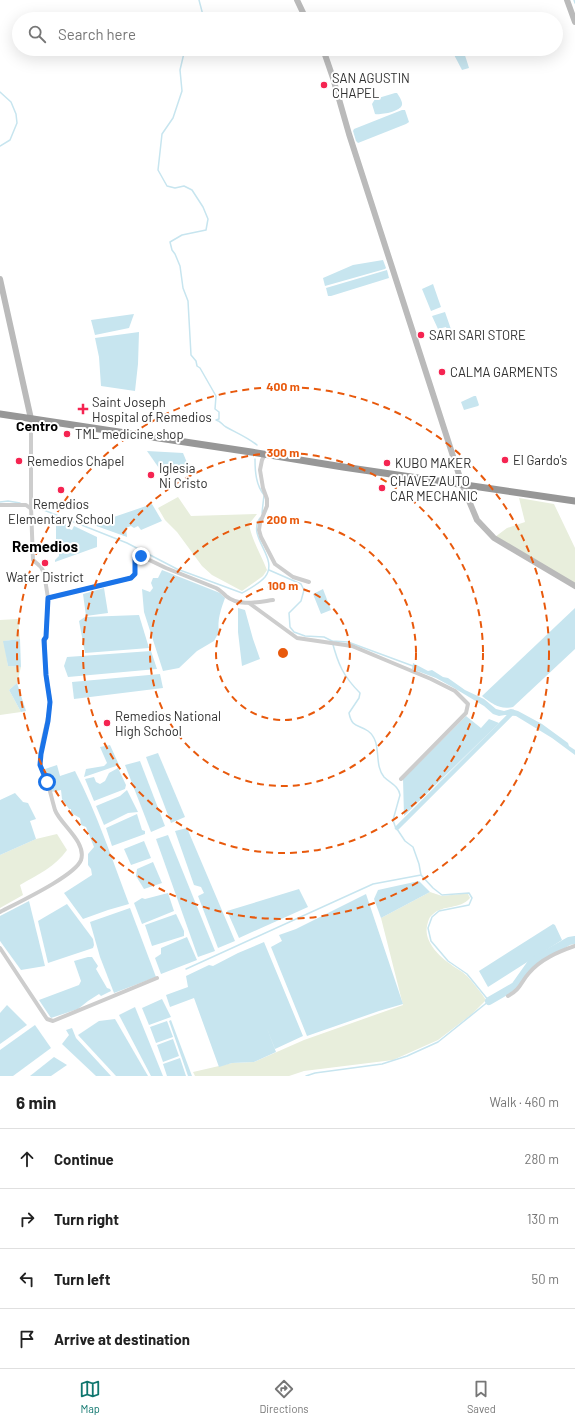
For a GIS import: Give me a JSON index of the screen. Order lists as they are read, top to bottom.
{
  "districts": ["Centro", "Remedios"],
  "places": {
    "other": [
      "SAN AGUSTIN CHAPEL",
      "SARI SARI STORE",
      "CALMA GARMENTS",
      "TML medicine shop",
      "El Gardo's",
      "Remedios Chapel",
      "KUBO MAKER",
      "Iglesia Ni Cristo",
      "CHAVEZ AUTO CAR MECHANIC",
      "Remedios Elementary School",
      "Water District",
      "Remedios National High School"
    ],
    "health": ["Saint Joseph Hospital of Remedios"]
  },
  "page": {
    "search": "Search here",
    "heading": ["6 min", "Walk · 460 m"],
    "list": [
      ["Continue", "280 m"],
      ["Turn right", "130 m"],
      ["Turn left", "50 m"],
      "Arrive at destination"
    ],
    "nav": ["Map", "Directions", "Saved"]
  },
  "rings": [
    "400 m",
    "300 m",
    "200 m",
    "100 m"
  ]
}
